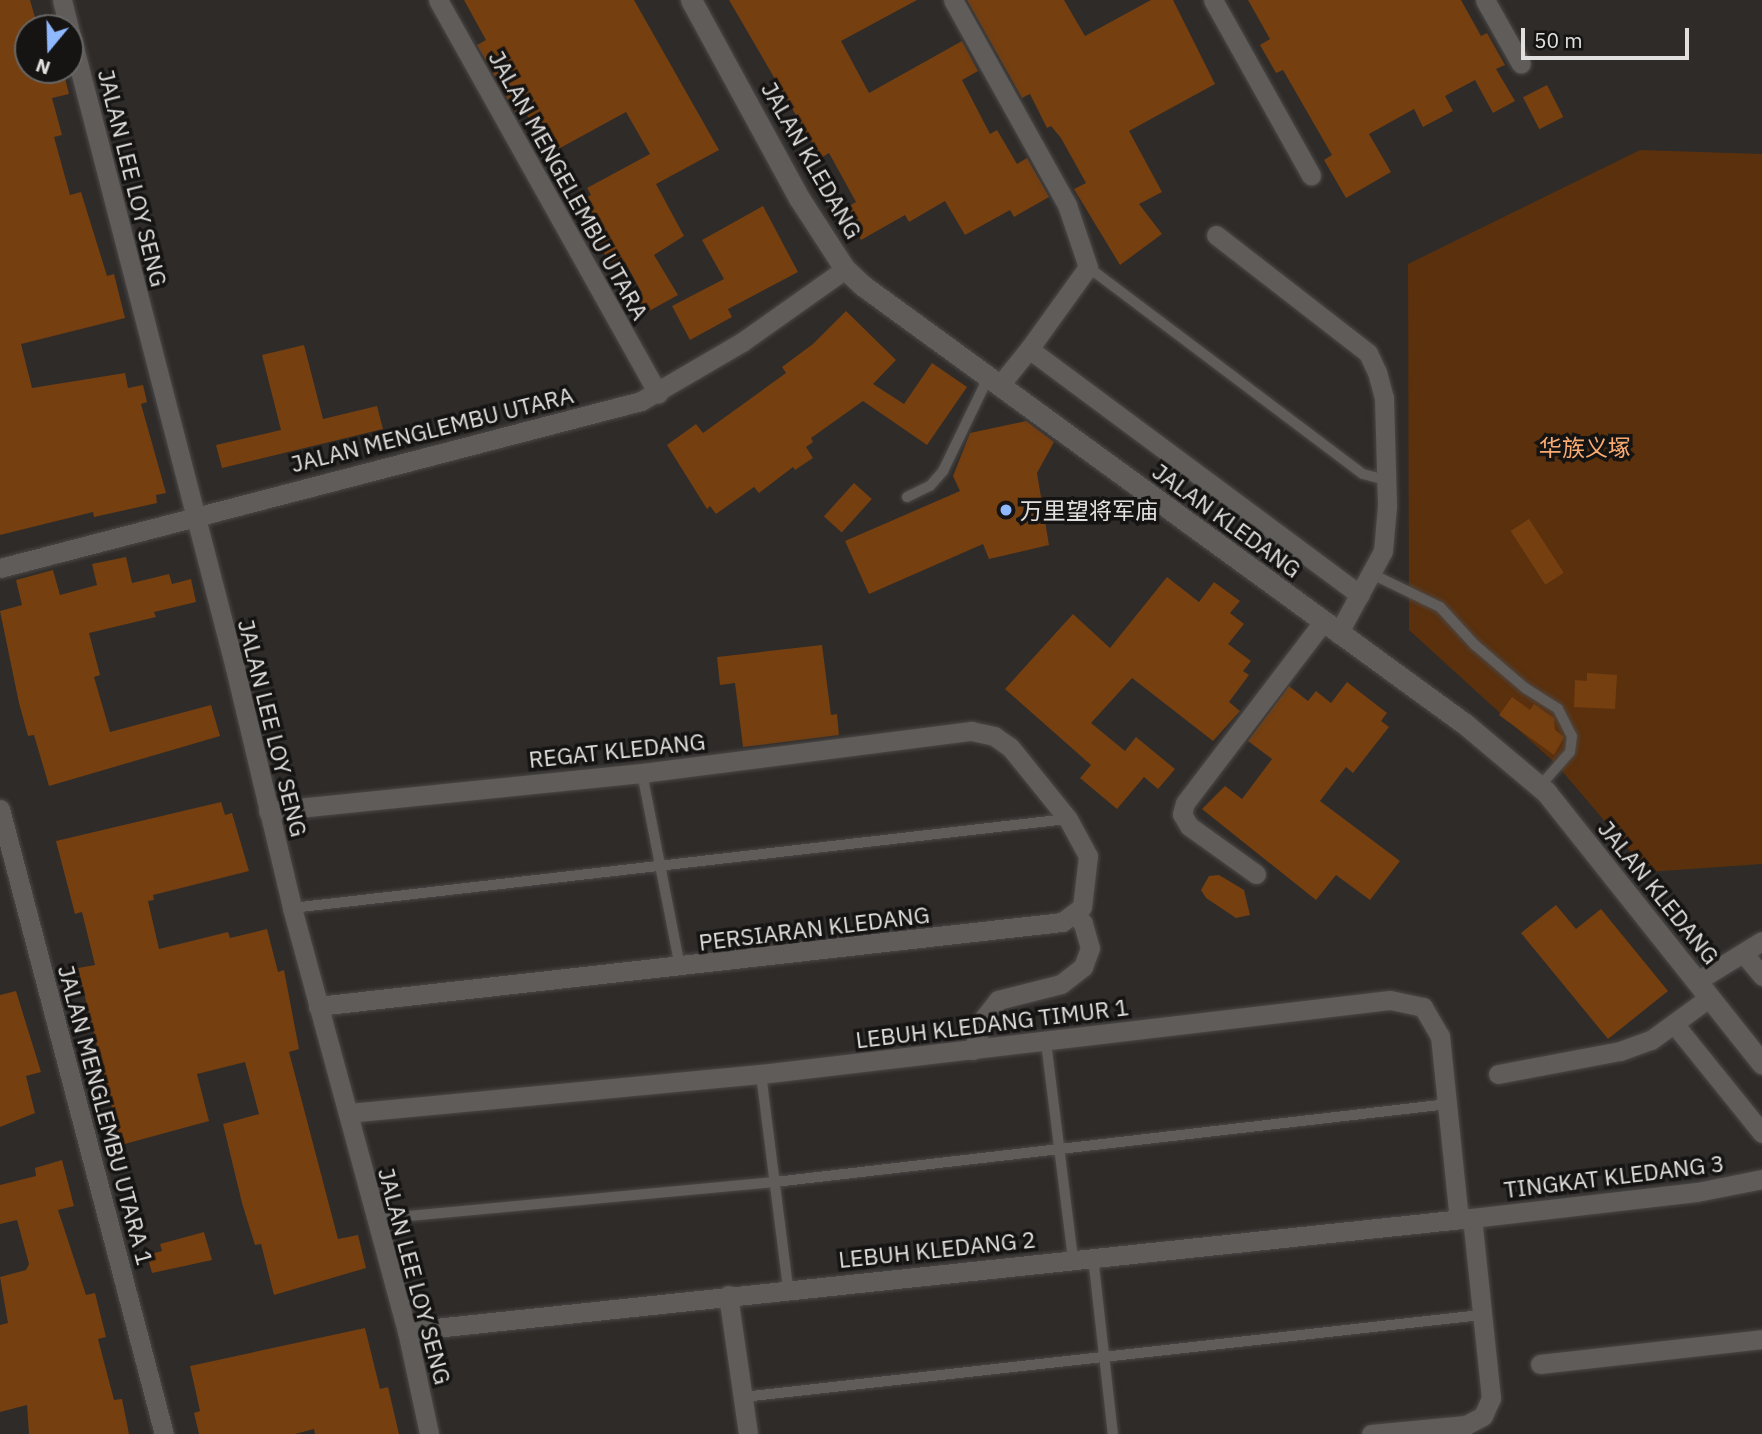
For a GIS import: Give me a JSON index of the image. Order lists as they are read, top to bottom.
{
  "streets": {
    "main road": ["JALAN KLEDANG"],
    "street": [
      "JALAN LEE LOY SENG",
      "JALAN MENGELEMBU UTARA",
      "JALAN MENGLEMBU UTARA",
      "REGAT KLEDANG",
      "PERSIARAN KLEDANG",
      "LEBUH KLEDANG TIMUR 1",
      "JALAN MENGLEMBU UTARA 1",
      "TINGKAT KLEDANG 3",
      "LEBUH KLEDANG 2"
    ]
  },
  "crossings": [
    ["JALAN KLEDANG", "JALAN MENGLEMBU UTARA"],
    ["JALAN LEE LOY SENG", "JALAN MENGLEMBU UTARA"],
    ["JALAN LEE LOY SENG", "REGAT KLEDANG"],
    ["JALAN LEE LOY SENG", "PERSIARAN KLEDANG"],
    ["JALAN LEE LOY SENG", "LEBUH KLEDANG TIMUR 1"],
    ["JALAN LEE LOY SENG", "LEBUH KLEDANG 2"],
    ["JALAN MENGELEMBU UTARA", "JALAN MENGLEMBU UTARA"],
    ["LEBUH KLEDANG TIMUR 1", "TINGKAT KLEDANG 3"],
    ["LEBUH KLEDANG TIMUR 1", "LEBUH KLEDANG 2"],
    ["TINGKAT KLEDANG 3", "LEBUH KLEDANG 2"]
  ],
  "parks": ["华族义塚"],
  "places": ["万里望将军庙"],
  "scale_bar": "50 m",
  "north": "bottom"
}
